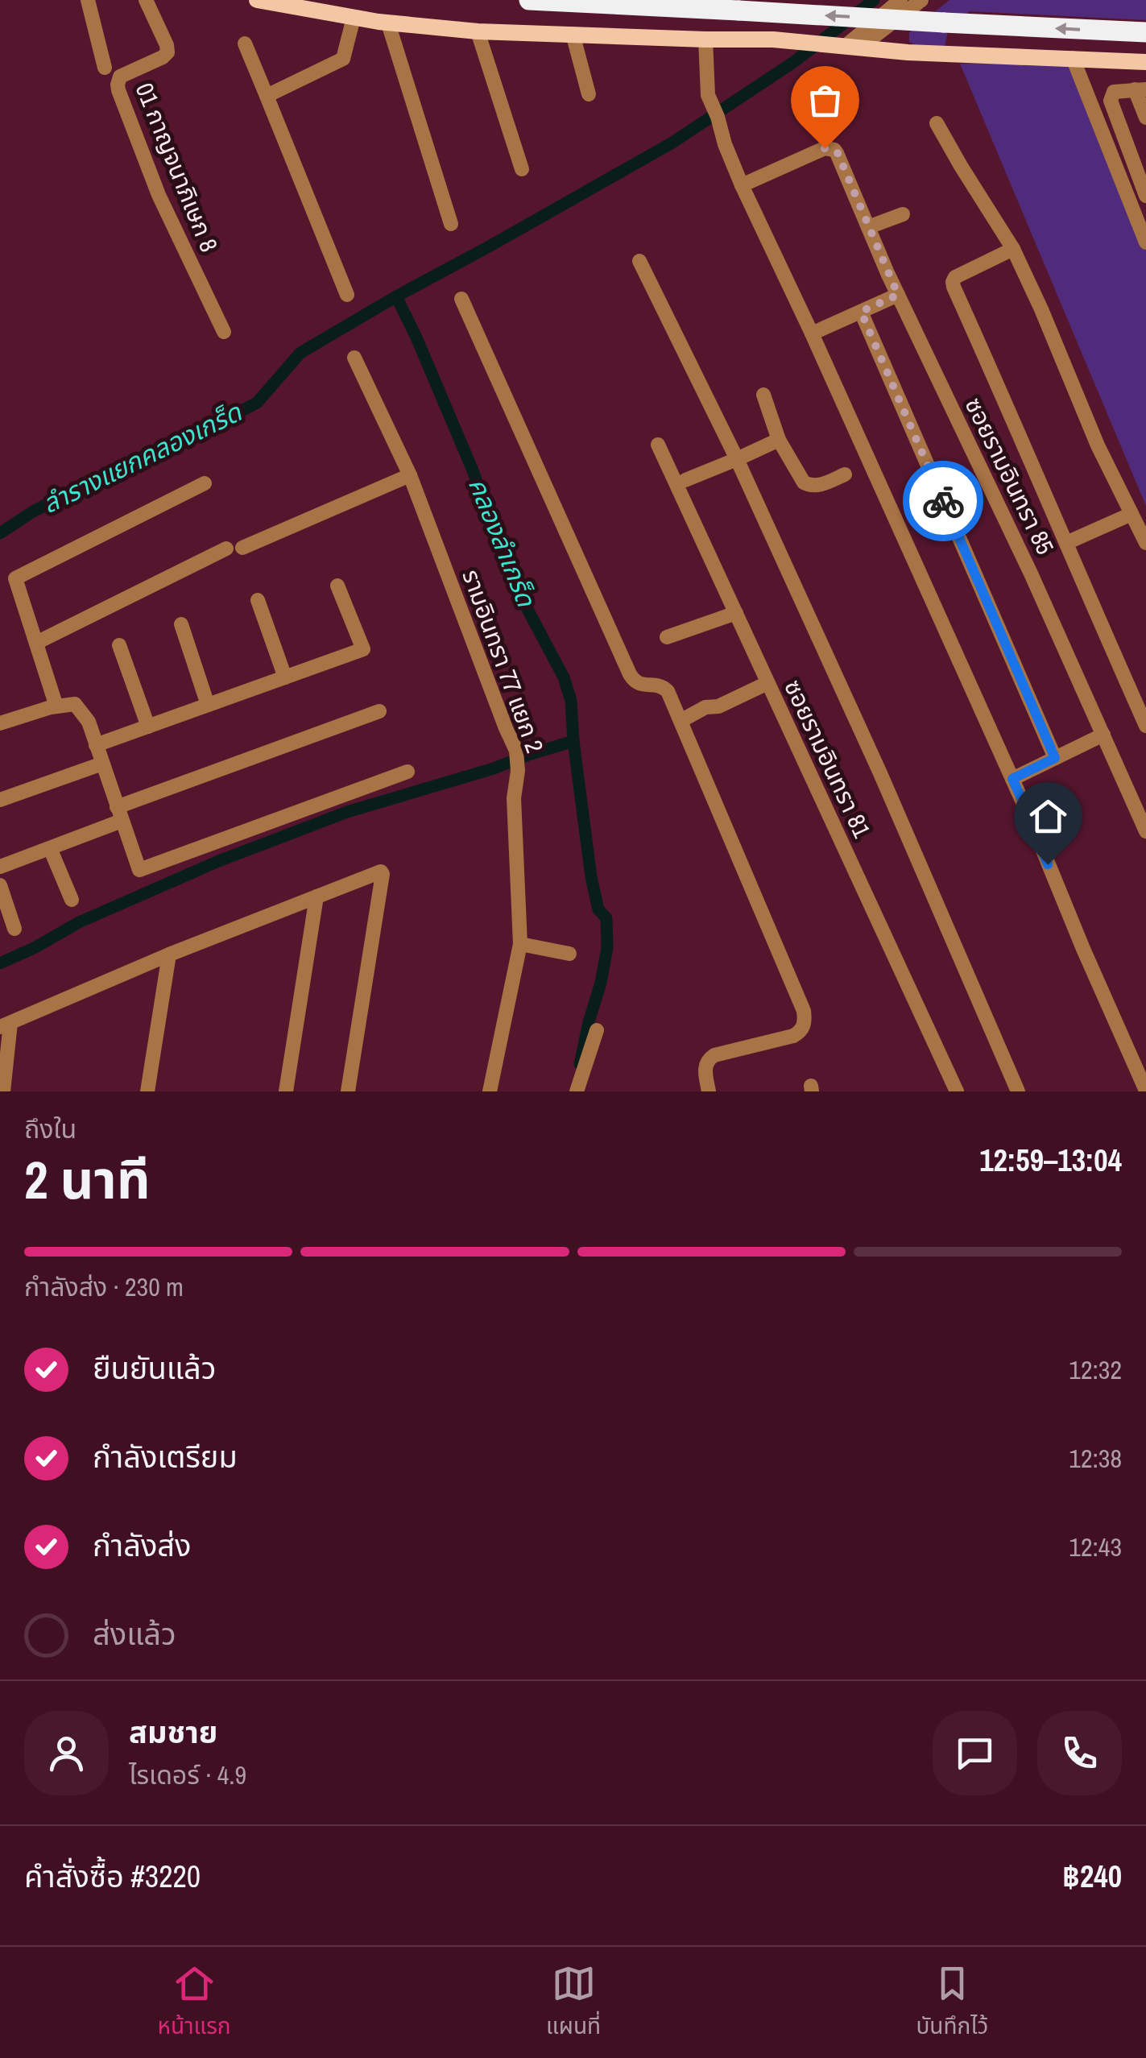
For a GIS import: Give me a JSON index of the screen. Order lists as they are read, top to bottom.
{
  "streets": {
    "street": [
      "01 กาญจนาภิเษก 8",
      "ซอยรามอินทรา 85",
      "รามอินทรา 77 แยก 2",
      "ซอยรามอินทรา 81"
    ]
  },
  "water": ["ลำรางแยกคลองเกร็ด", "คลองลำเกร็ด"],
  "page": {
    "heading": ["2 นาที", "ถึงใน", "12:59–13:04"],
    "panel": [
      "สมชาย",
      "ไรเดอร์ · 4.9",
      "คำสั่งซื้อ #3220",
      "฿240"
    ],
    "bar": "กำลังส่ง · 230 m",
    "list": [
      ["ยืนยันแล้ว", "12:32"],
      ["กำลังเตรียม", "12:38"],
      ["กำลังส่ง", "12:43"],
      "ส่งแล้ว"
    ],
    "tabs": ["หน้าแรก", "แผนที่", "บันทึกไว้"]
  }
}
